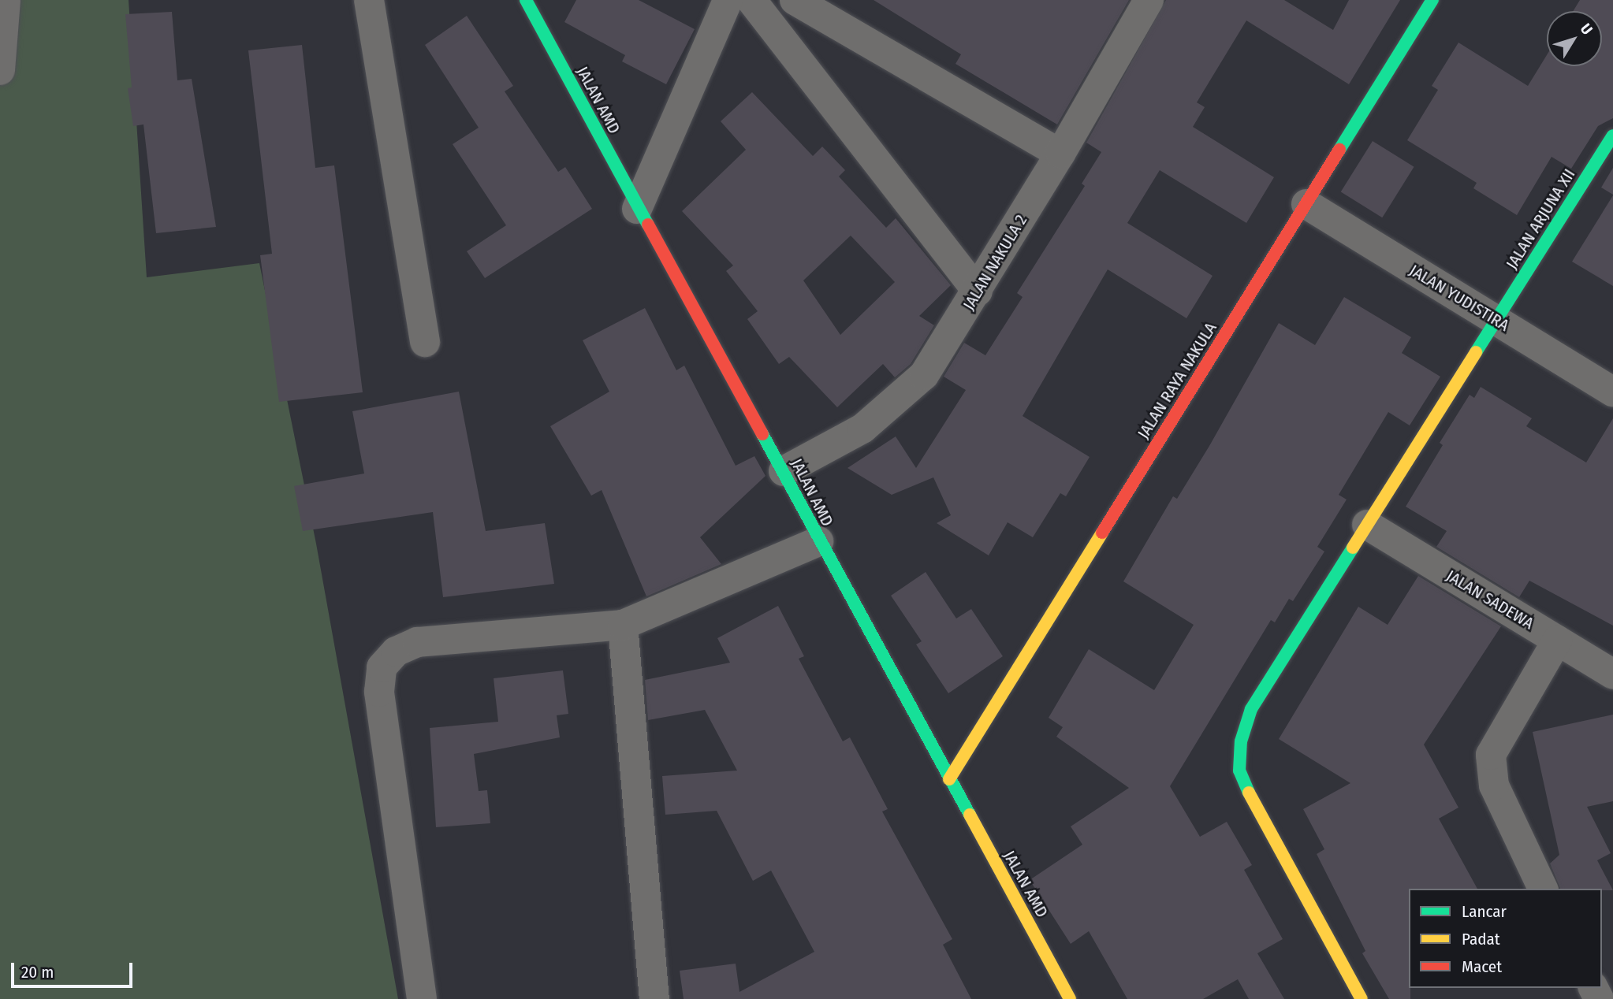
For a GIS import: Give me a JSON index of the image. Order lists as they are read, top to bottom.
{
  "streets": {
    "street": [
      "JALAN AMD",
      "JALAN ARJUNA XII",
      "JALAN NAKULA 2",
      "JALAN YUDISTIRA",
      "JALAN RAYA NAKULA",
      "JALAN SADEWA"
    ]
  },
  "crossings": [
    ["JALAN AMD", "JALAN NAKULA 2"],
    ["JALAN AMD", "JALAN RAYA NAKULA"],
    ["JALAN ARJUNA XII", "JALAN YUDISTIRA"],
    ["JALAN ARJUNA XII", "JALAN SADEWA"],
    ["JALAN YUDISTIRA", "JALAN RAYA NAKULA"]
  ],
  "legend": ["Lancar", "Padat", "Macet"],
  "scale_bar": "20 m",
  "north": "top right"
}
